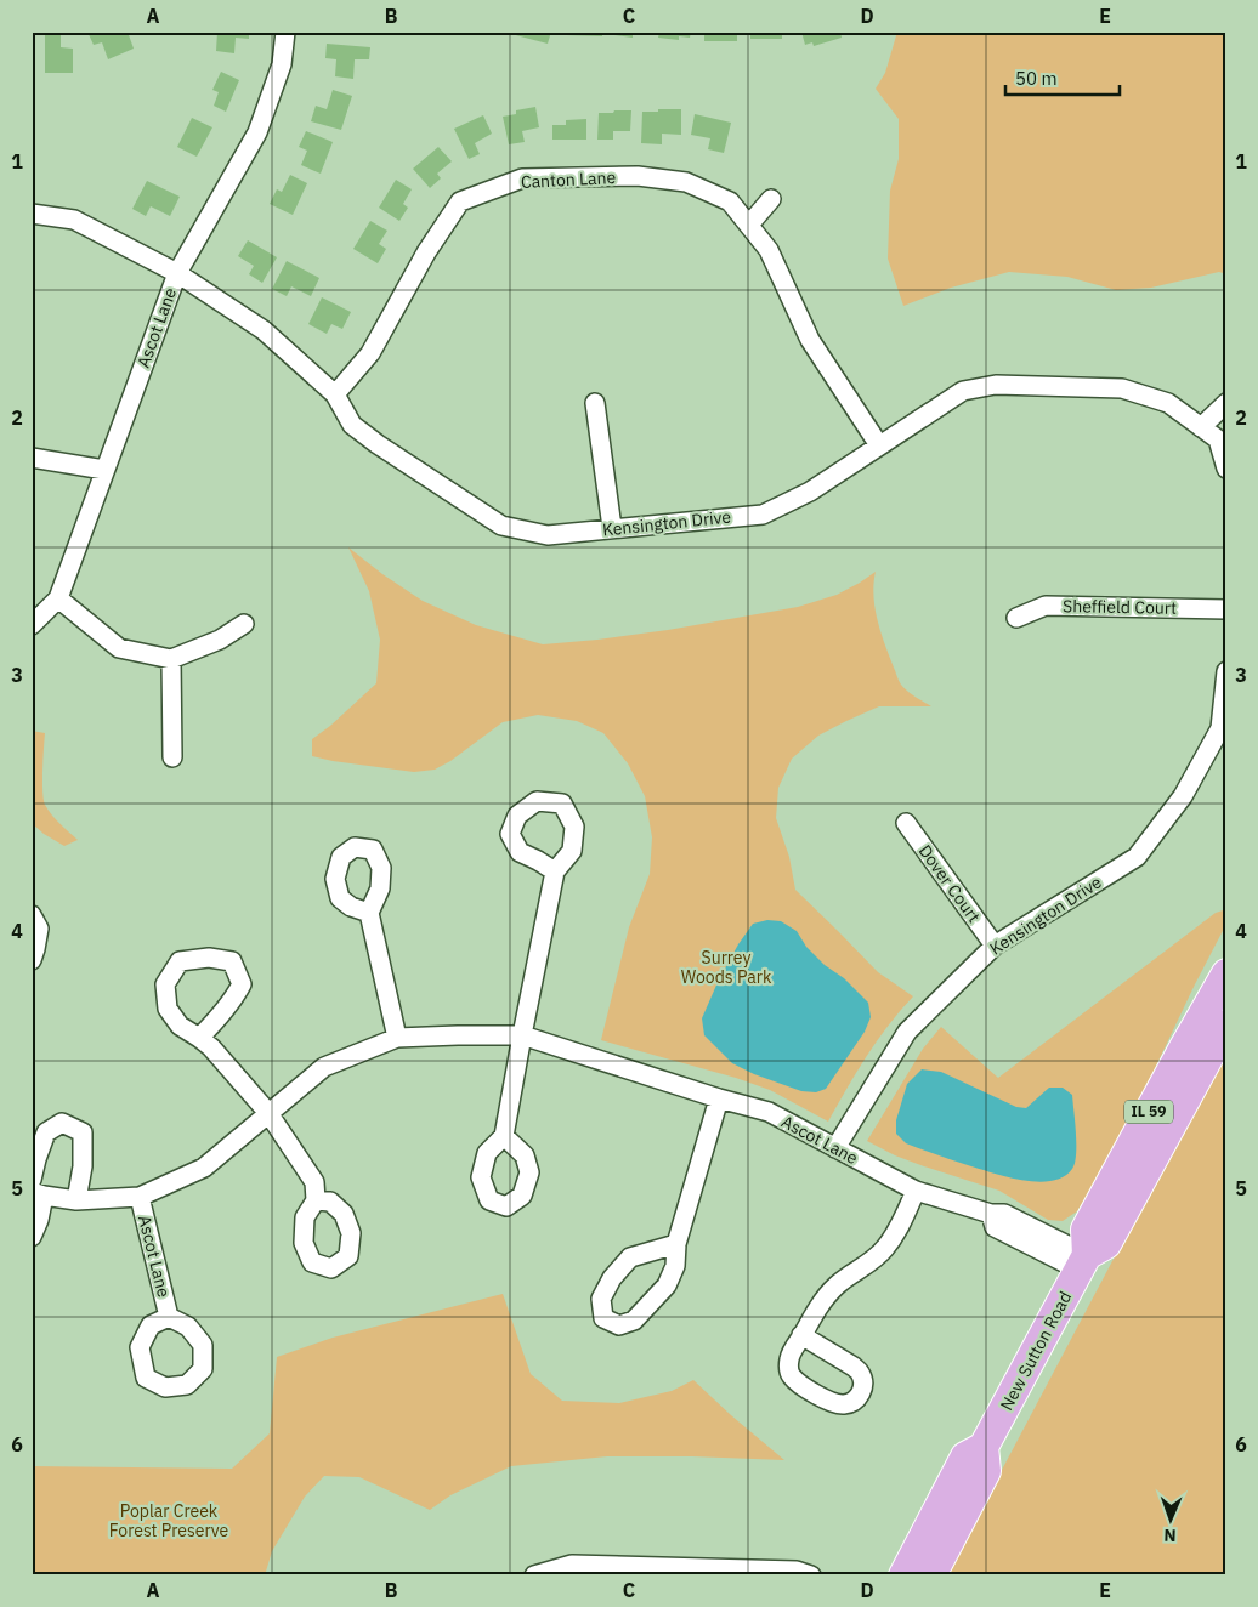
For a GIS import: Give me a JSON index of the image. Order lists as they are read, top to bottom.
{
  "streets": {
    "main road": ["IL 59", "New Sutton Road"],
    "street": [
      "Canton Lane",
      "Ascot Lane",
      "Kensington Drive",
      "Sheffield Court",
      "Dover Court"
    ]
  },
  "crossings": [
    ["Canton Lane", "Kensington Drive"],
    ["Ascot Lane", "Kensington Drive"],
    ["Ascot Lane", "New Sutton Road"],
    ["Kensington Drive", "Dover Court"]
  ],
  "parks": ["Surrey Woods Park", "Poplar Creek Forest Preserve"],
  "scale_bar": "50 m",
  "north": "bottom",
  "grid": {
    "columns": [
      "A",
      "B",
      "C",
      "D",
      "E"
    ],
    "rows": [
      "1",
      "2",
      "3",
      "4",
      "5",
      "6"
    ]
  }
}
